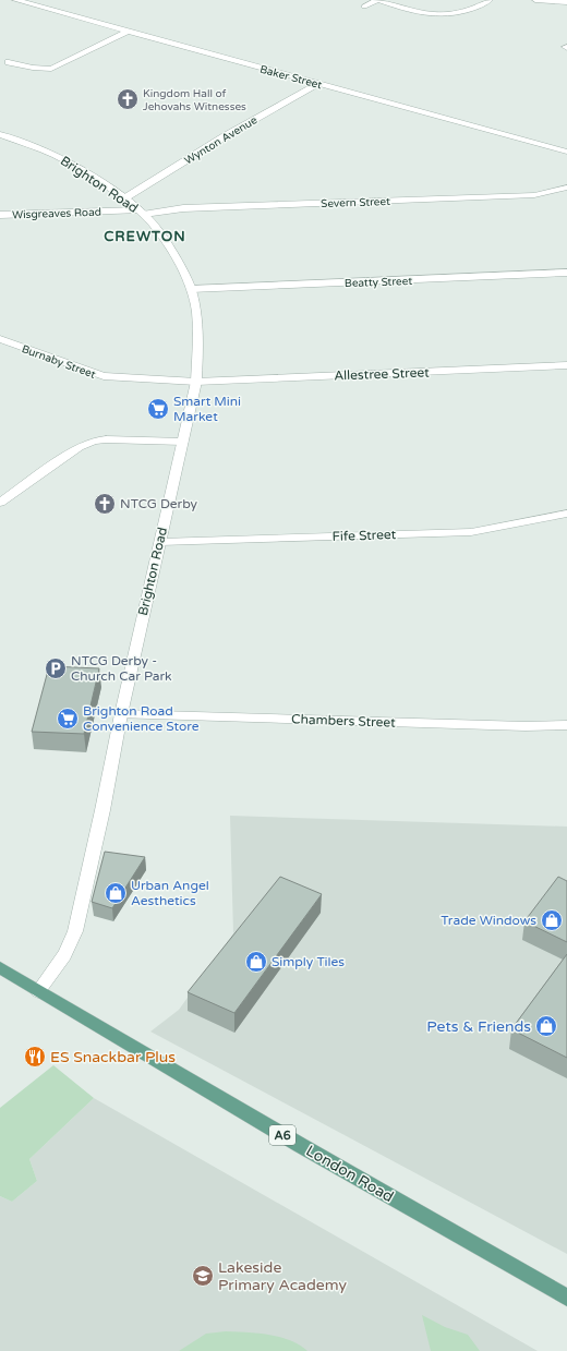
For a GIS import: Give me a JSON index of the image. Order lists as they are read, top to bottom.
{
  "streets": {
    "main road": ["A6", "London Road"],
    "street": [
      "Baker Street",
      "Wynton Avenue",
      "Brighton Road",
      "Severn Street",
      "Wisgreaves Road",
      "Beatty Street",
      "Burnaby Street",
      "Allestree Street",
      "Fife Street",
      "Chambers Street"
    ]
  },
  "crossings": [
    ["Baker Street", "Wynton Avenue"],
    ["Wynton Avenue", "Brighton Road"],
    ["Brighton Road", "Severn Street"],
    ["Brighton Road", "Wisgreaves Road"],
    ["Brighton Road", "Beatty Street"],
    ["Brighton Road", "Burnaby Street"],
    ["Brighton Road", "Allestree Street"],
    ["Brighton Road", "Fife Street"],
    ["Brighton Road", "Chambers Street"],
    ["Brighton Road", "London Road"],
    ["Severn Street", "Wisgreaves Road"],
    ["Burnaby Street", "Allestree Street"]
  ],
  "districts": ["CREWTON"],
  "places": {
    "church": ["Kingdom Hall of Jehovahs Witnesses", "NTCG Derby"],
    "supermarket": ["Smart Mini Market", "Brighton Road Convenience Store"],
    "parking": ["NTCG Derby - Church Car Park"],
    "shop": [
      "Urban Angel Aesthetics",
      "Trade Windows",
      "Simply Tiles",
      "Pets & Friends"
    ],
    "restaurant": ["ES Snackbar Plus"],
    "school or university": ["Lakeside Primary Academy"]
  }
}
